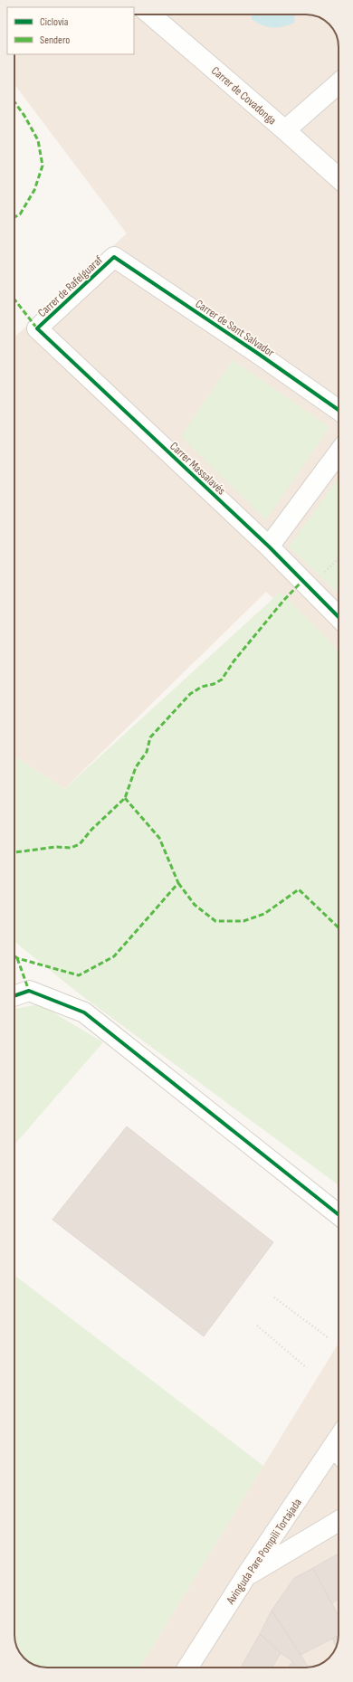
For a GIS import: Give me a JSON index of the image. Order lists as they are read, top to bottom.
{
  "streets": {
    "street": [
      "Carrer de Covadonga",
      "Carrer de Rafelguaraf",
      "Carrer de Sant Salvador",
      "Carrer Massalavés",
      "Avinguda Pare Pompili Tortajada"
    ]
  },
  "crossings": [
    ["Carrer de Rafelguaraf", "Carrer de Sant Salvador"],
    ["Carrer de Rafelguaraf", "Carrer Massalavés"]
  ],
  "legend": ["Ciclovía", "Sendero"]
}
